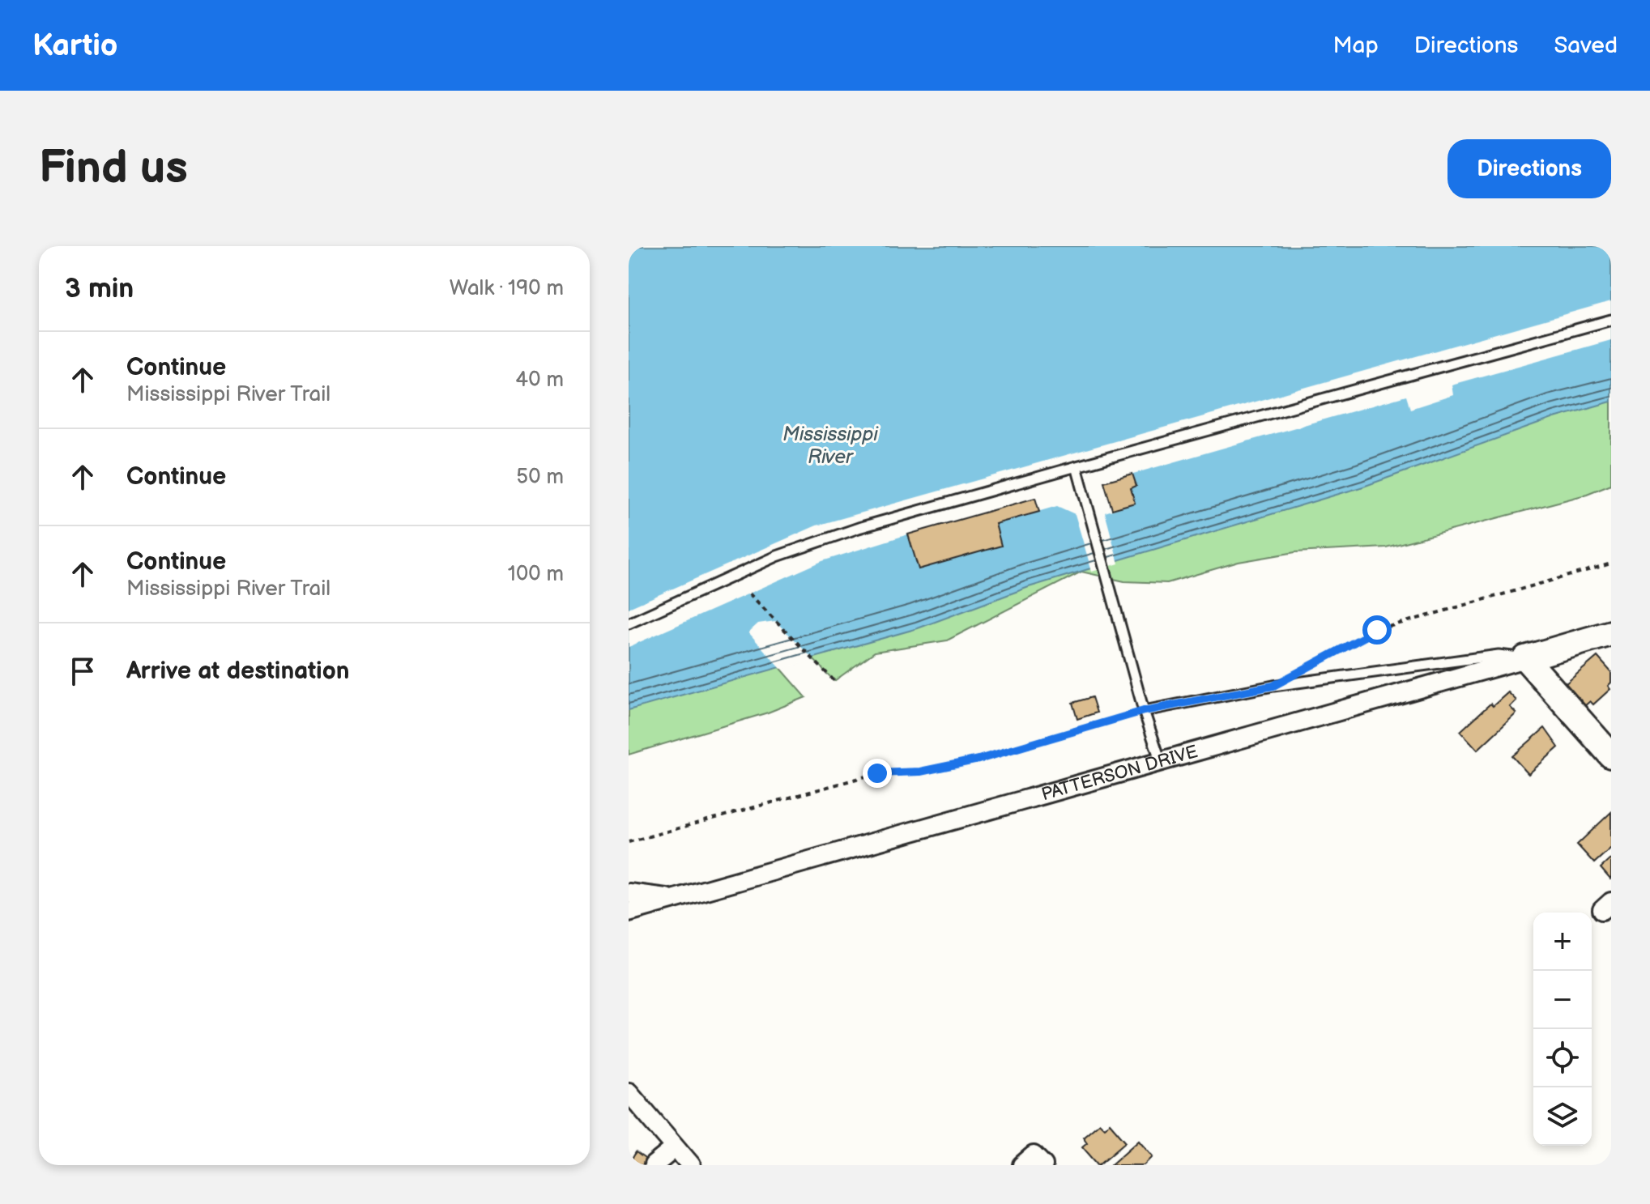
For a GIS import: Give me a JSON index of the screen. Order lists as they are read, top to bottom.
{
  "streets": {
    "street": ["PATTERSON DRIVE"]
  },
  "water": ["Mississippi River"],
  "page": {
    "header": "Kartio",
    "nav": ["Map", "Directions", "Saved"],
    "buttons": "Directions",
    "title": "Find us",
    "heading": ["3 min", "Walk · 190 m"],
    "list": [
      ["Continue", "Mississippi River Trail", "40 m"],
      ["Continue", "50 m"],
      ["Continue", "Mississippi River Trail", "100 m"],
      "Arrive at destination"
    ],
    "map_buttons": ["+", "−"]
  }
}
